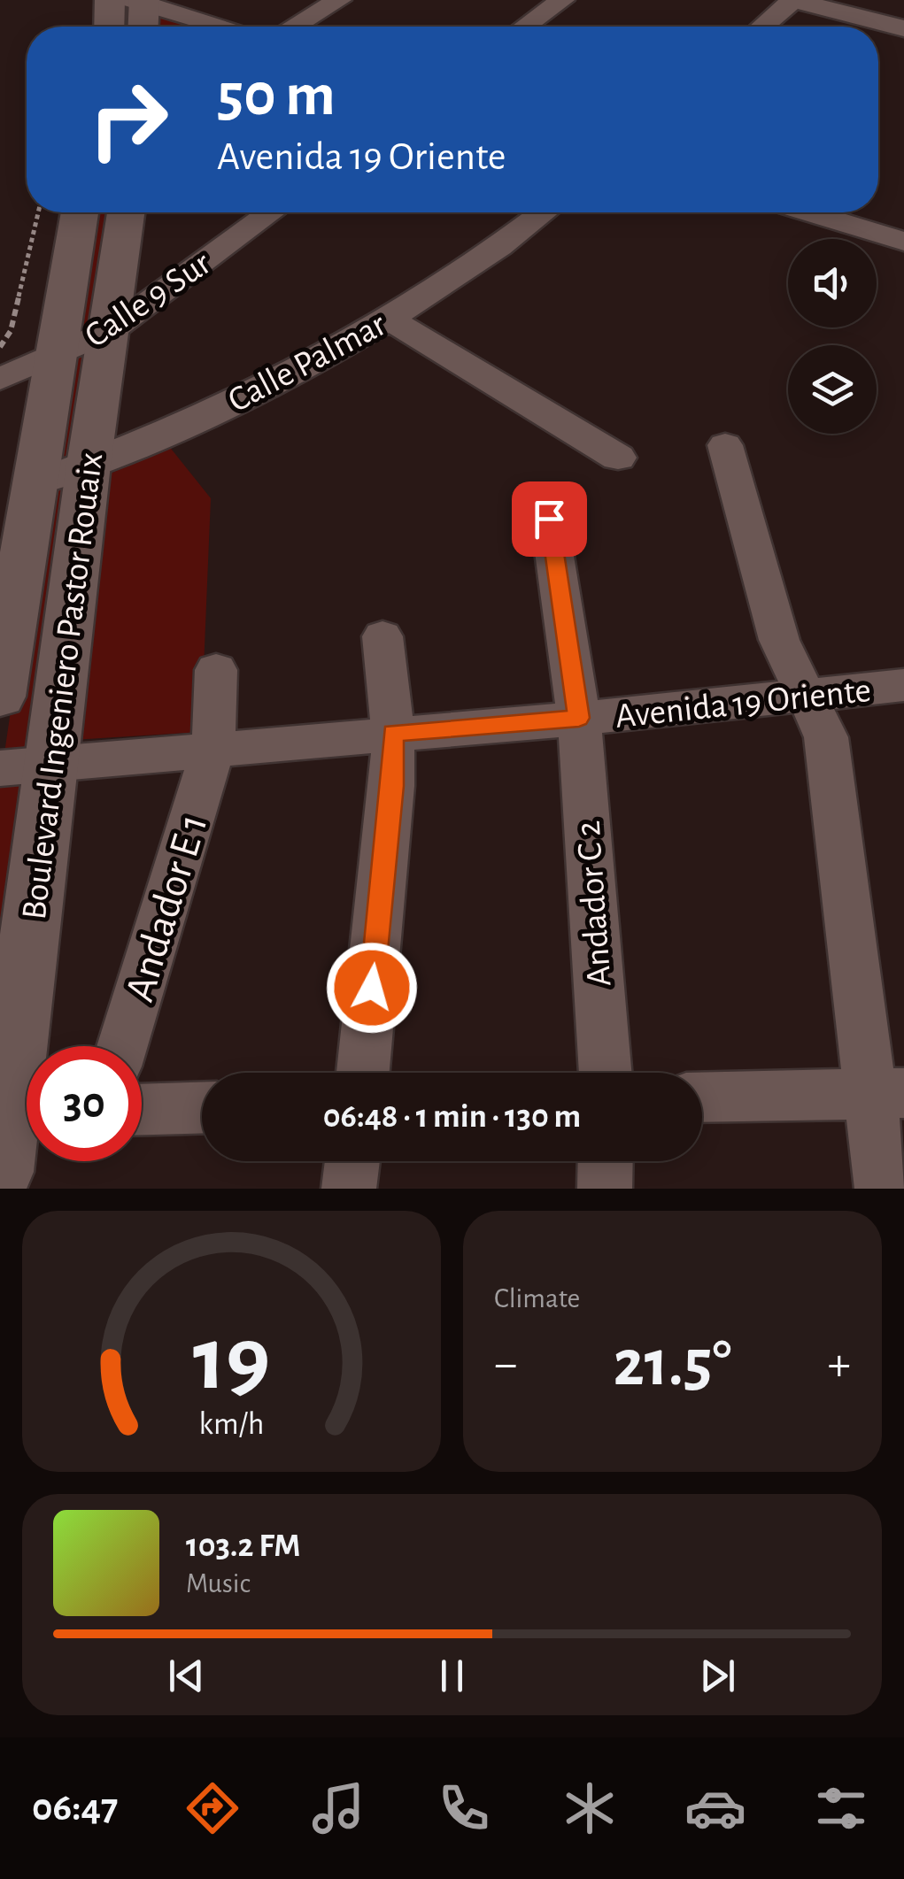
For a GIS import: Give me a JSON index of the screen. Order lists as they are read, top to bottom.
{
  "streets": {
    "street": [
      "Calle 9 Sur",
      "Calle Palmar",
      "Boulevard Ingeniero Pastor Rouaix",
      "Avenida 19 Oriente",
      "Andador C 2",
      "Andador E 1"
    ]
  },
  "crossings": [
    ["Calle 9 Sur", "Boulevard Ingeniero Pastor Rouaix"],
    ["Calle Palmar", "Boulevard Ingeniero Pastor Rouaix"],
    ["Boulevard Ingeniero Pastor Rouaix", "Avenida 19 Oriente"],
    ["Avenida 19 Oriente", "Andador C 2"],
    ["Avenida 19 Oriente", "Andador E 1"]
  ],
  "page": {
    "turn": ["50 m", "Avenida 19 Oriente"],
    "limit": "30",
    "trip": "06:48 · 1 min · 130 m",
    "tile": "Climate",
    "heat": ["−", "21.5°", "+"],
    "song": ["103.2 FM", "Music"],
    "tabs": "06:47",
    "gauge": ["19", "km/h"]
  }
}
